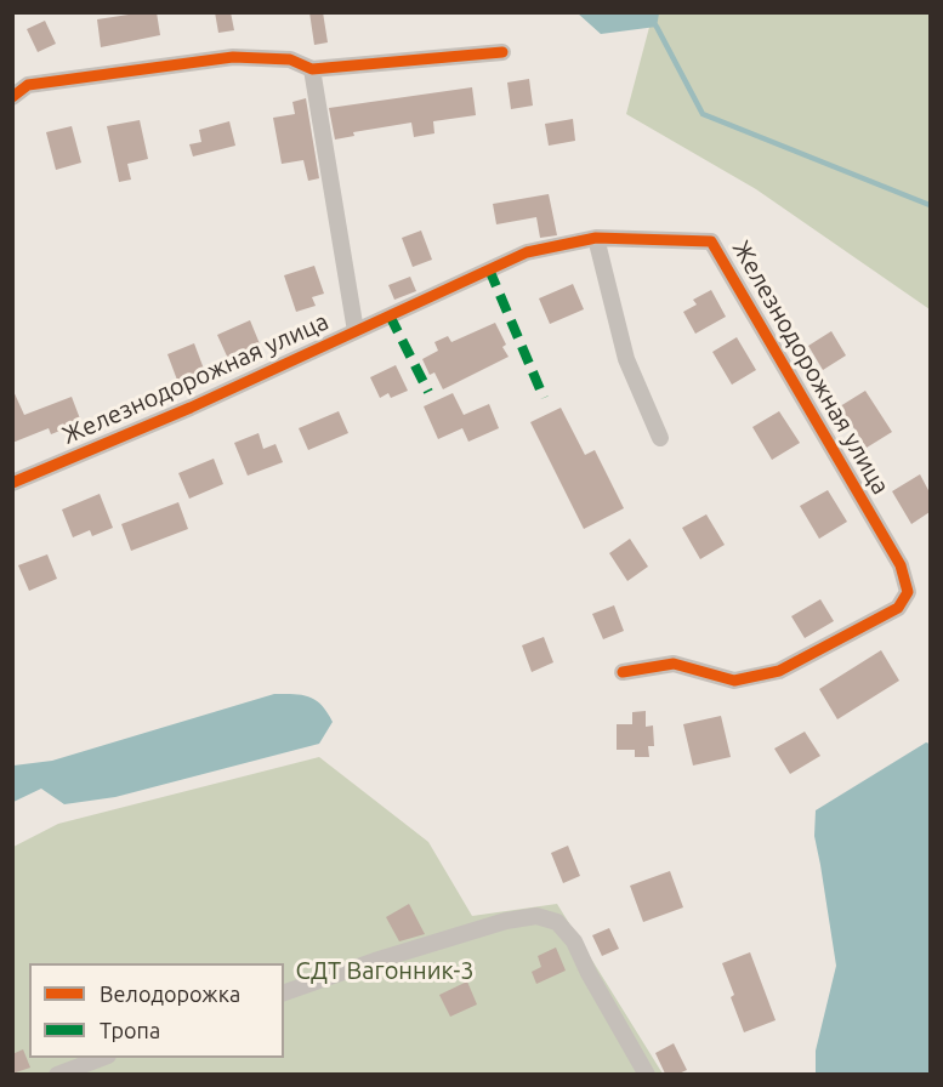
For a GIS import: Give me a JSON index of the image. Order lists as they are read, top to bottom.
{
  "streets": {
    "street": ["Железнодорожная улица"]
  },
  "parks": ["СДТ Вагонник-3"],
  "legend": ["Велодорожка", "Тропа"]
}
